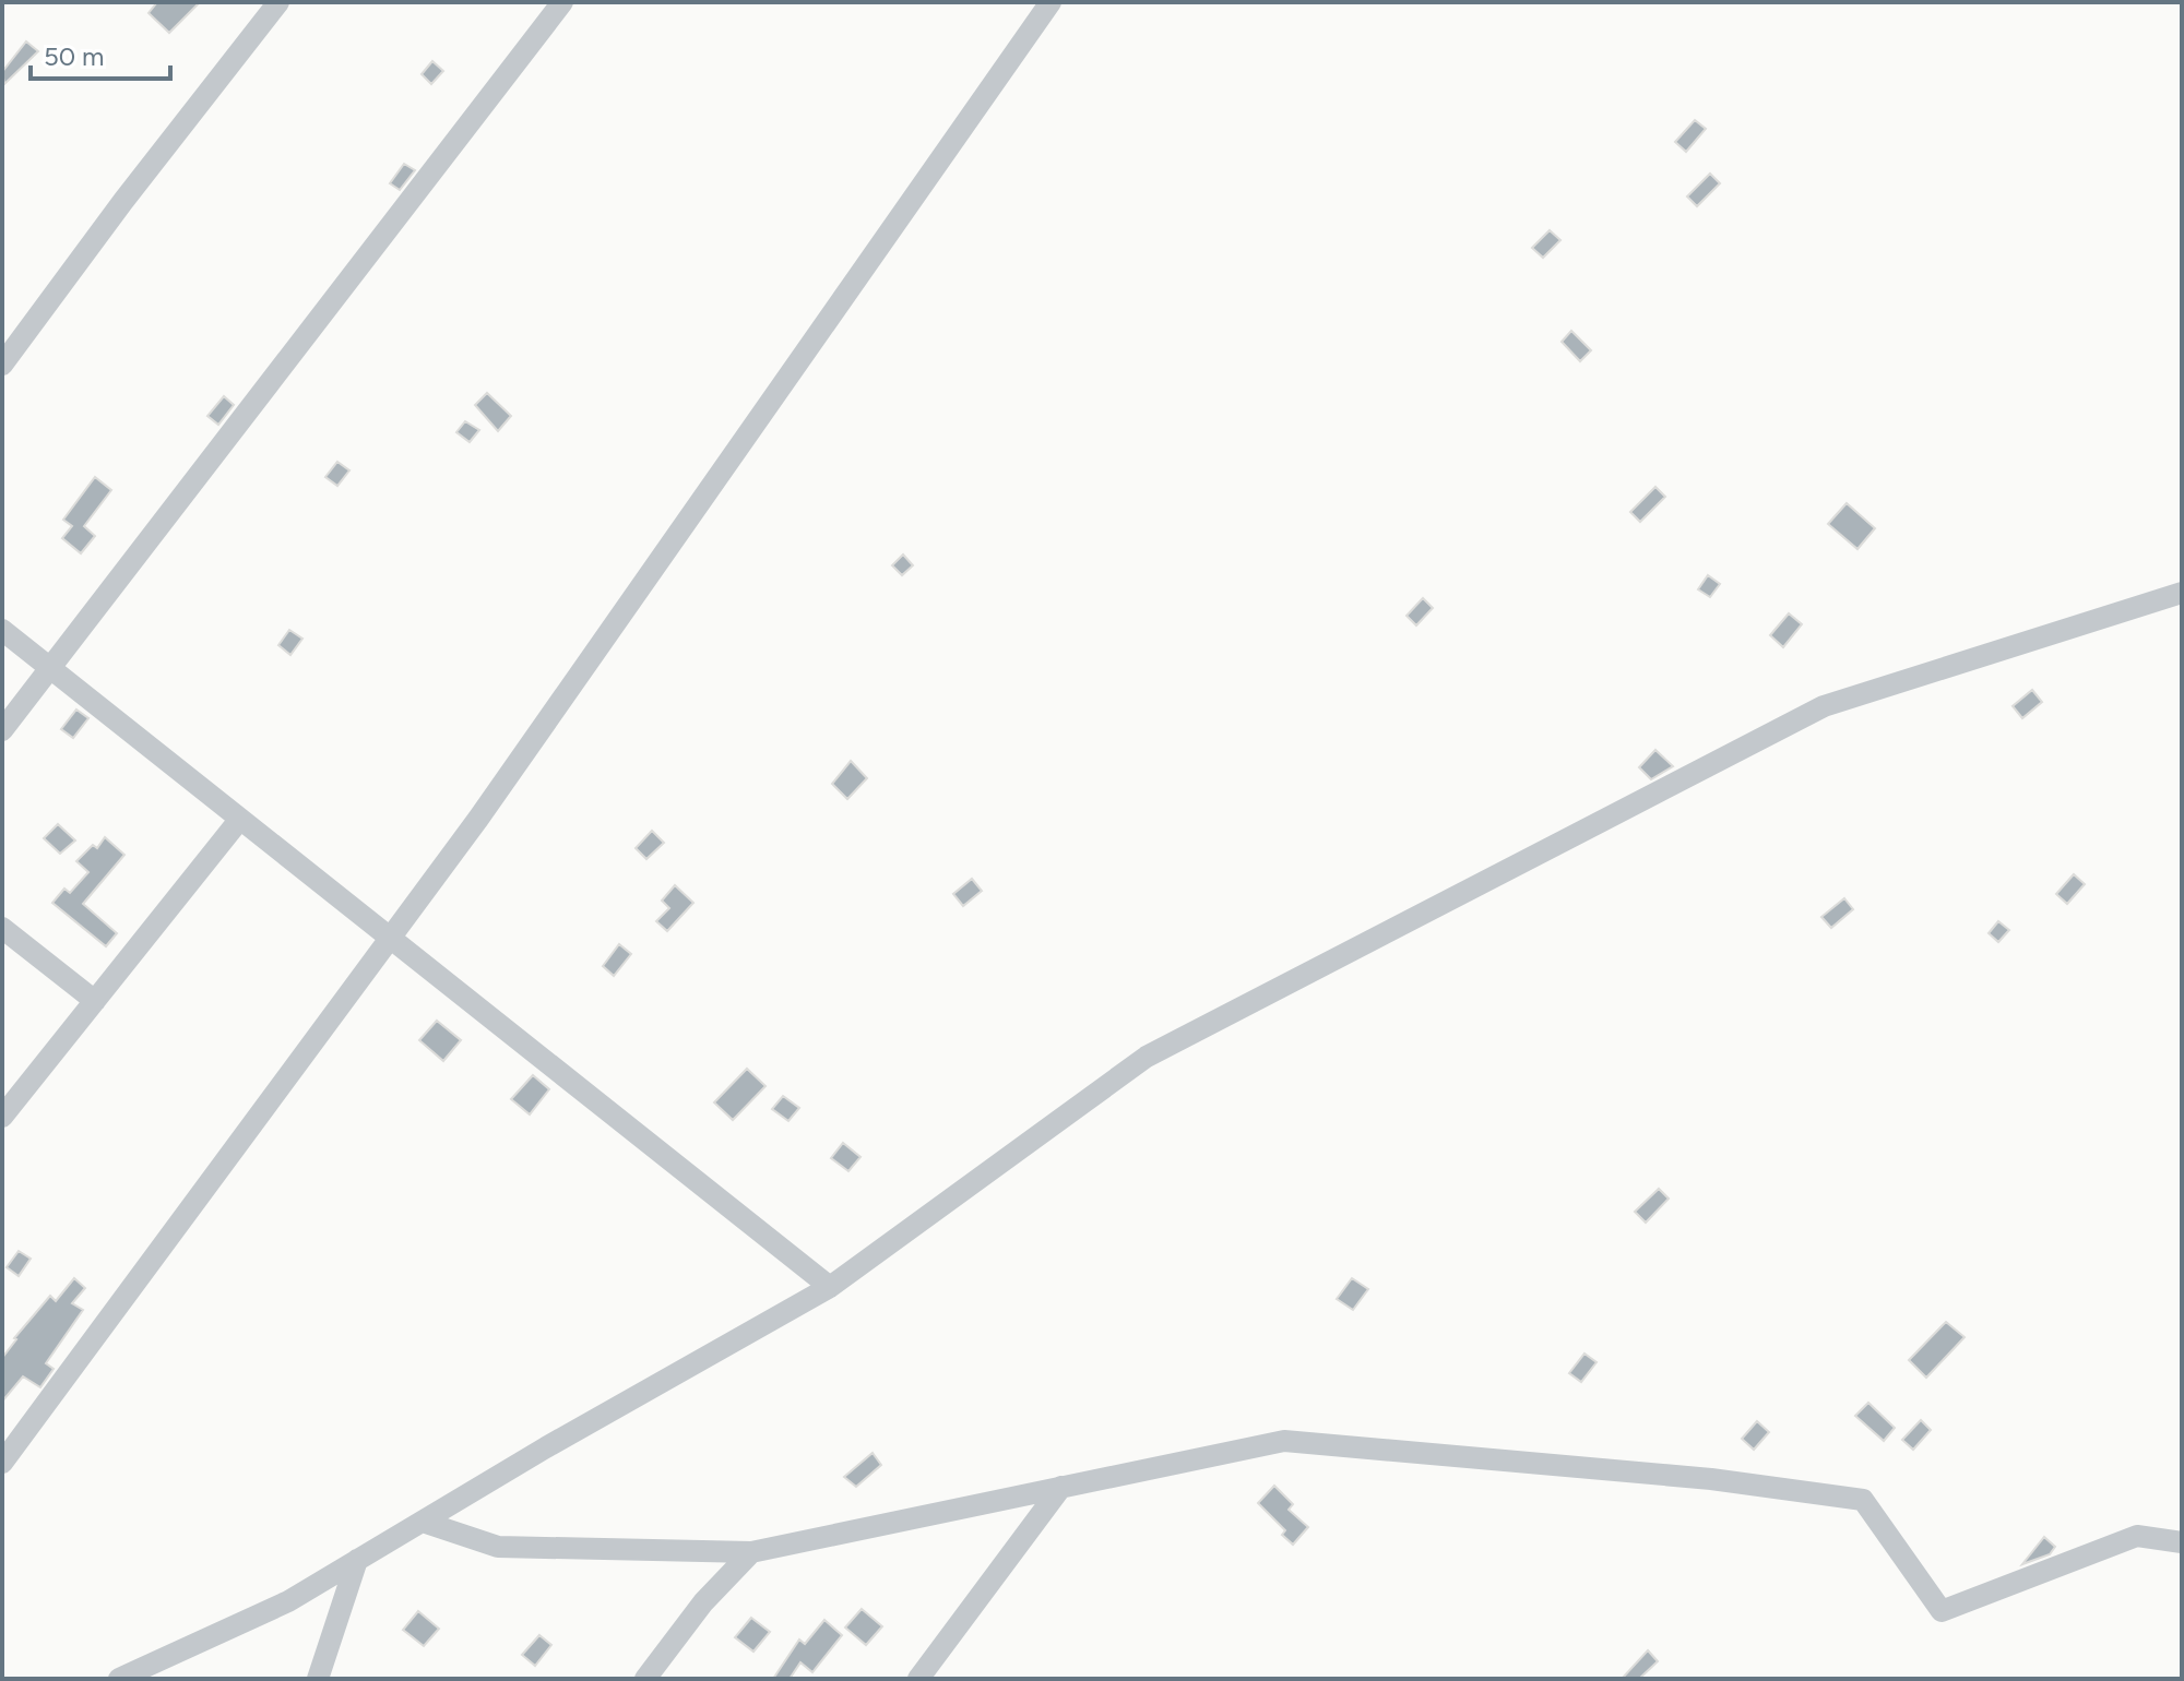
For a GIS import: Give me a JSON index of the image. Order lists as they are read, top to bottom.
{
  "scale_bar": "50 m"
}
